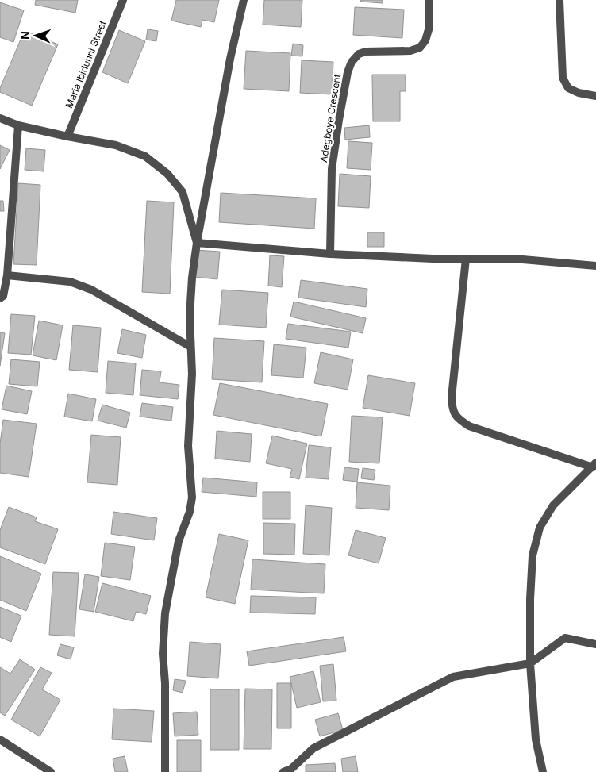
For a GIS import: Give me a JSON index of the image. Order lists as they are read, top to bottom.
{
  "streets": {
    "street": ["Maria Ibidunni Street", "Adegboye Crescent"]
  },
  "north": "left"
}
